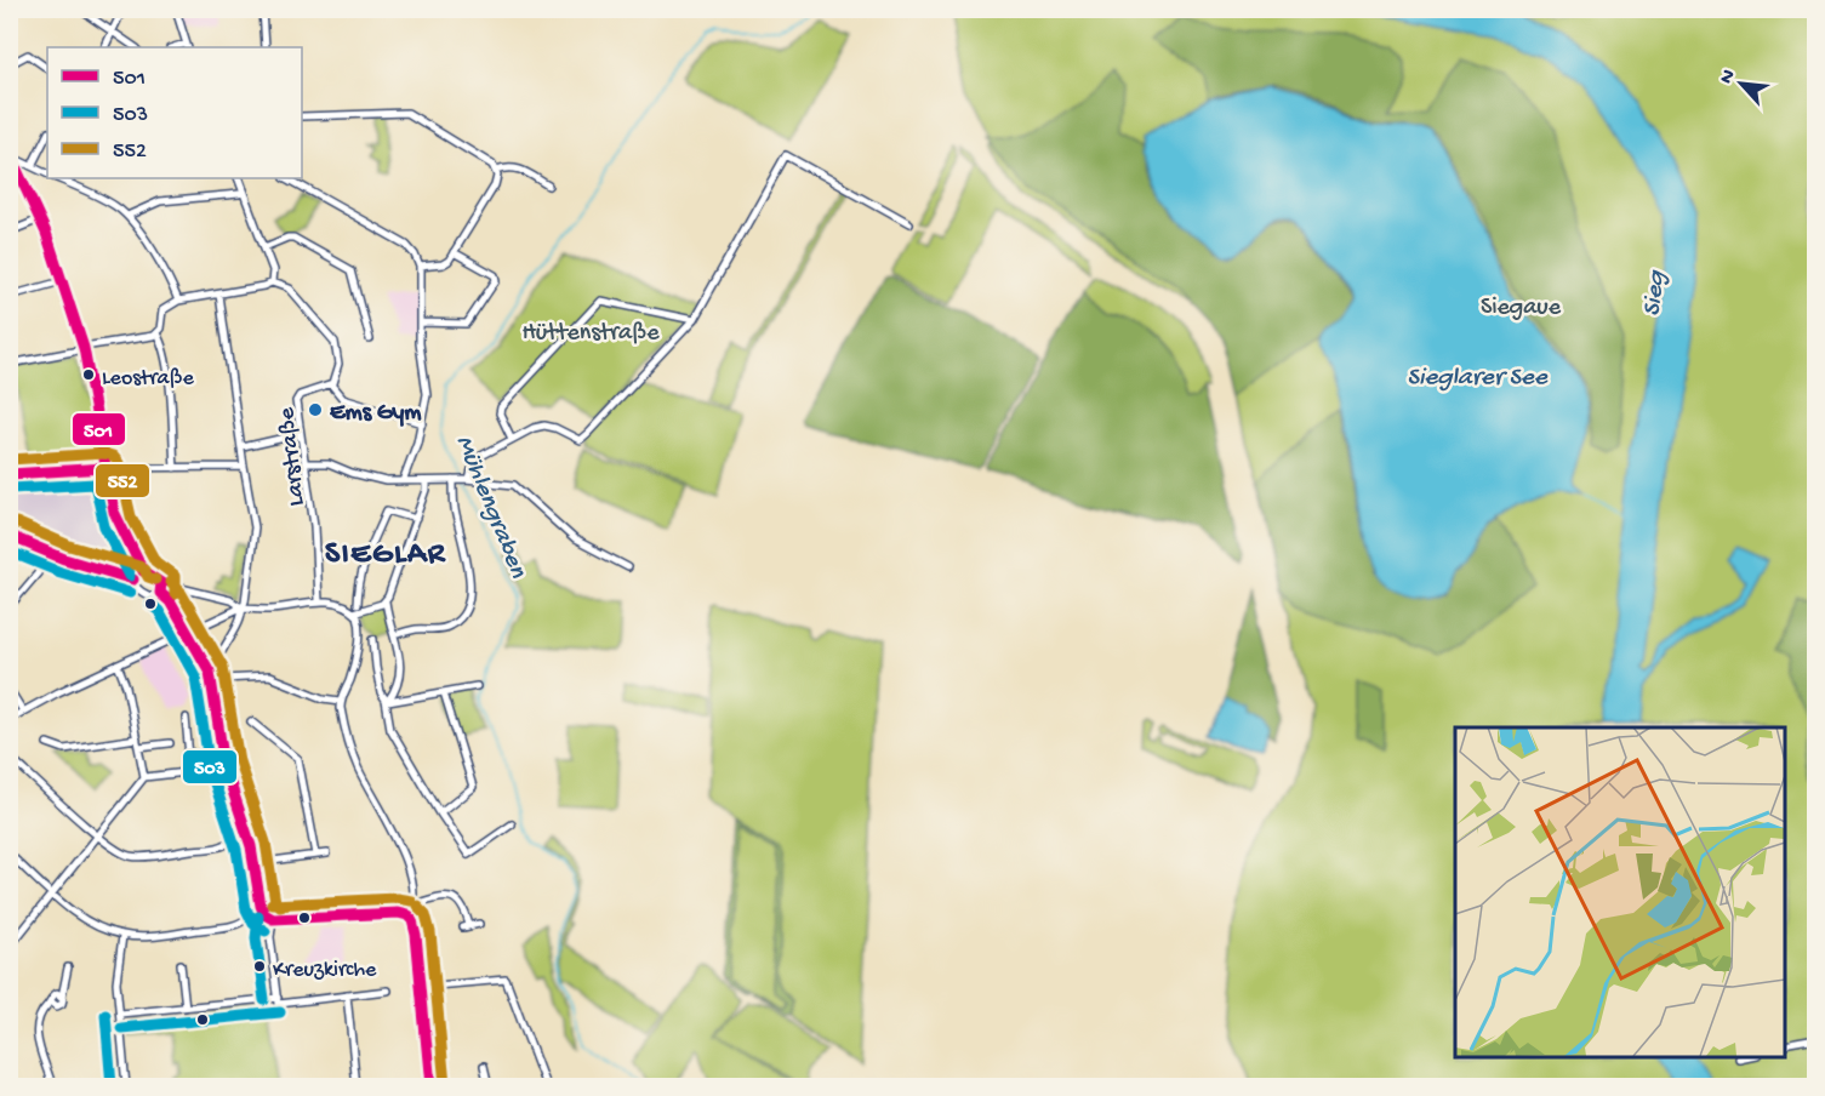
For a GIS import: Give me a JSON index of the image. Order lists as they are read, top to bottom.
{
  "streets": {
    "street": ["Larstraße"]
  },
  "districts": ["SIEGLAR"],
  "water": ["Sieg", "Sieglarer See", "Mühlengraben"],
  "parks": ["Siegaue", "Hüttenstraße"],
  "places": ["Leostraße", "Ems Gym", "Kreuzkirche"],
  "lines": ["transit line 501", "transit line 552", "transit line 503"],
  "legend": ["501", "503", "552"],
  "north": "top left"
}
